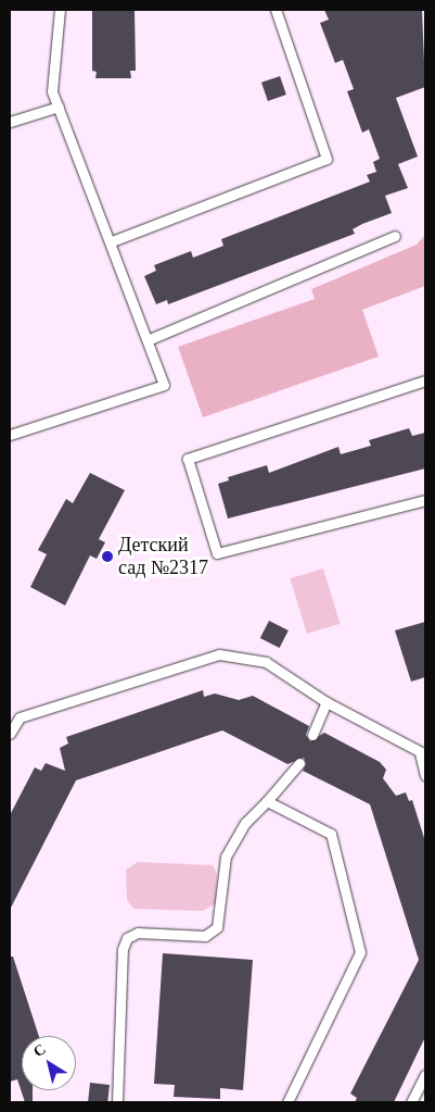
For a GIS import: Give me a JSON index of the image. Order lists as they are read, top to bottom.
{
  "places": ["Детский сад №2317"],
  "north": "top left"
}
